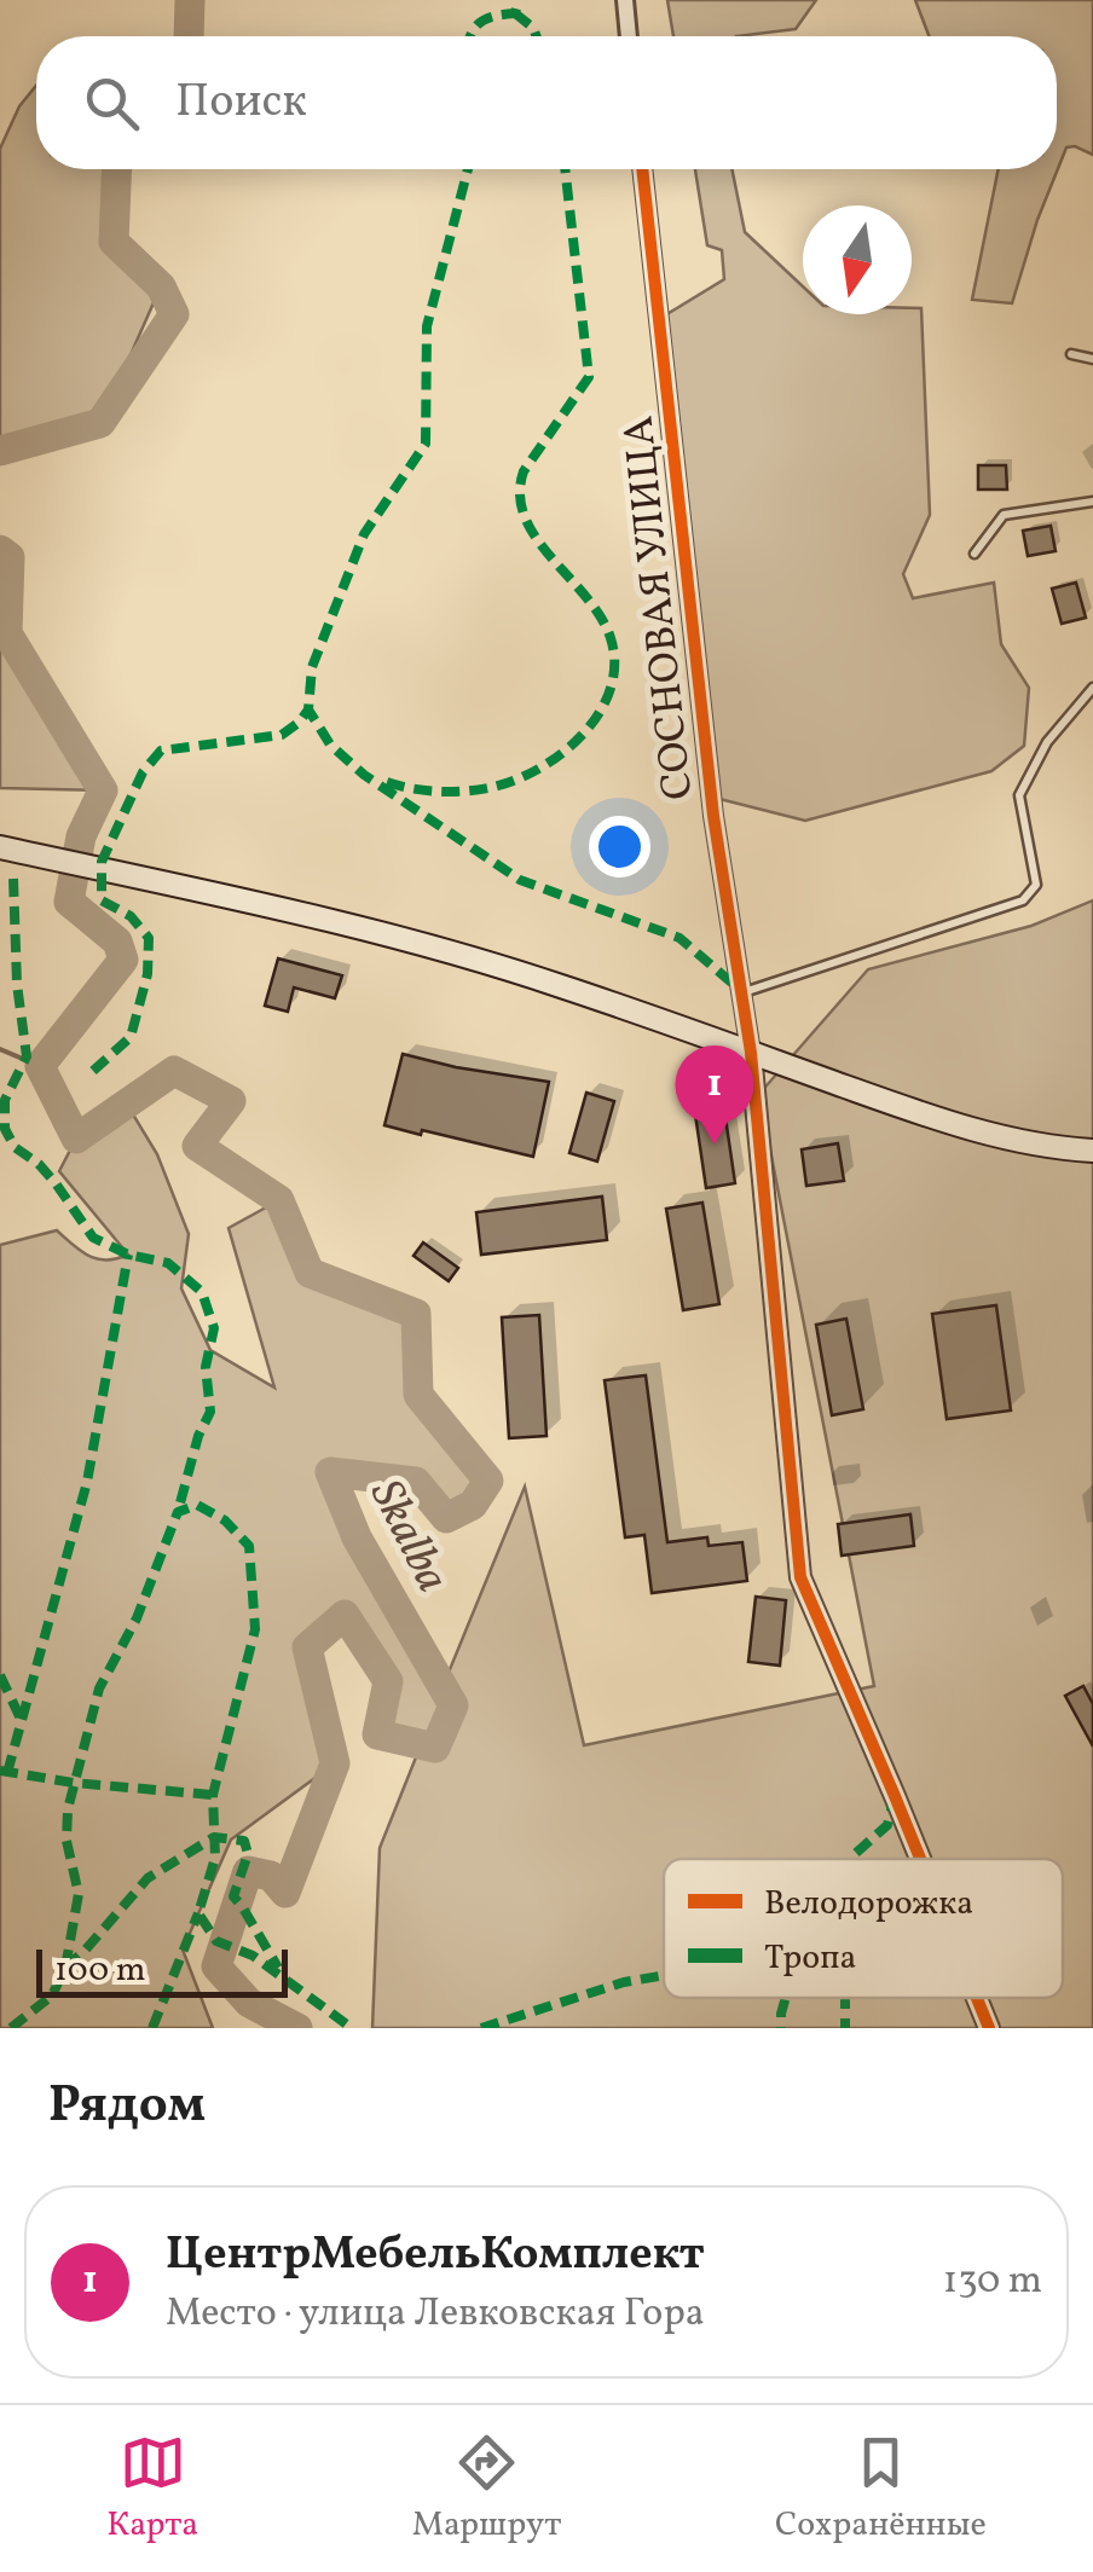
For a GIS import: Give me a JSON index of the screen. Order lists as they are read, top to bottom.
{
  "streets": {
    "street": ["СОСНОВАЯ УЛИЦА"]
  },
  "water": ["Skalba"],
  "legend": ["Велодорожка", "Тропа"],
  "scale_bar": "100 m",
  "north": "bottom",
  "page": {
    "search": "Поиск",
    "pins": "1",
    "scale": "100 m",
    "heading": "Рядом",
    "list": [
      {
        "mark": "1",
        "name": "ЦентрМебельКомплект",
        "note": "Место · улица Левковская Гора",
        "value": "130 m"
      }
    ],
    "nav": ["Карта", "Маршрут", "Сохранённые"]
  }
}
